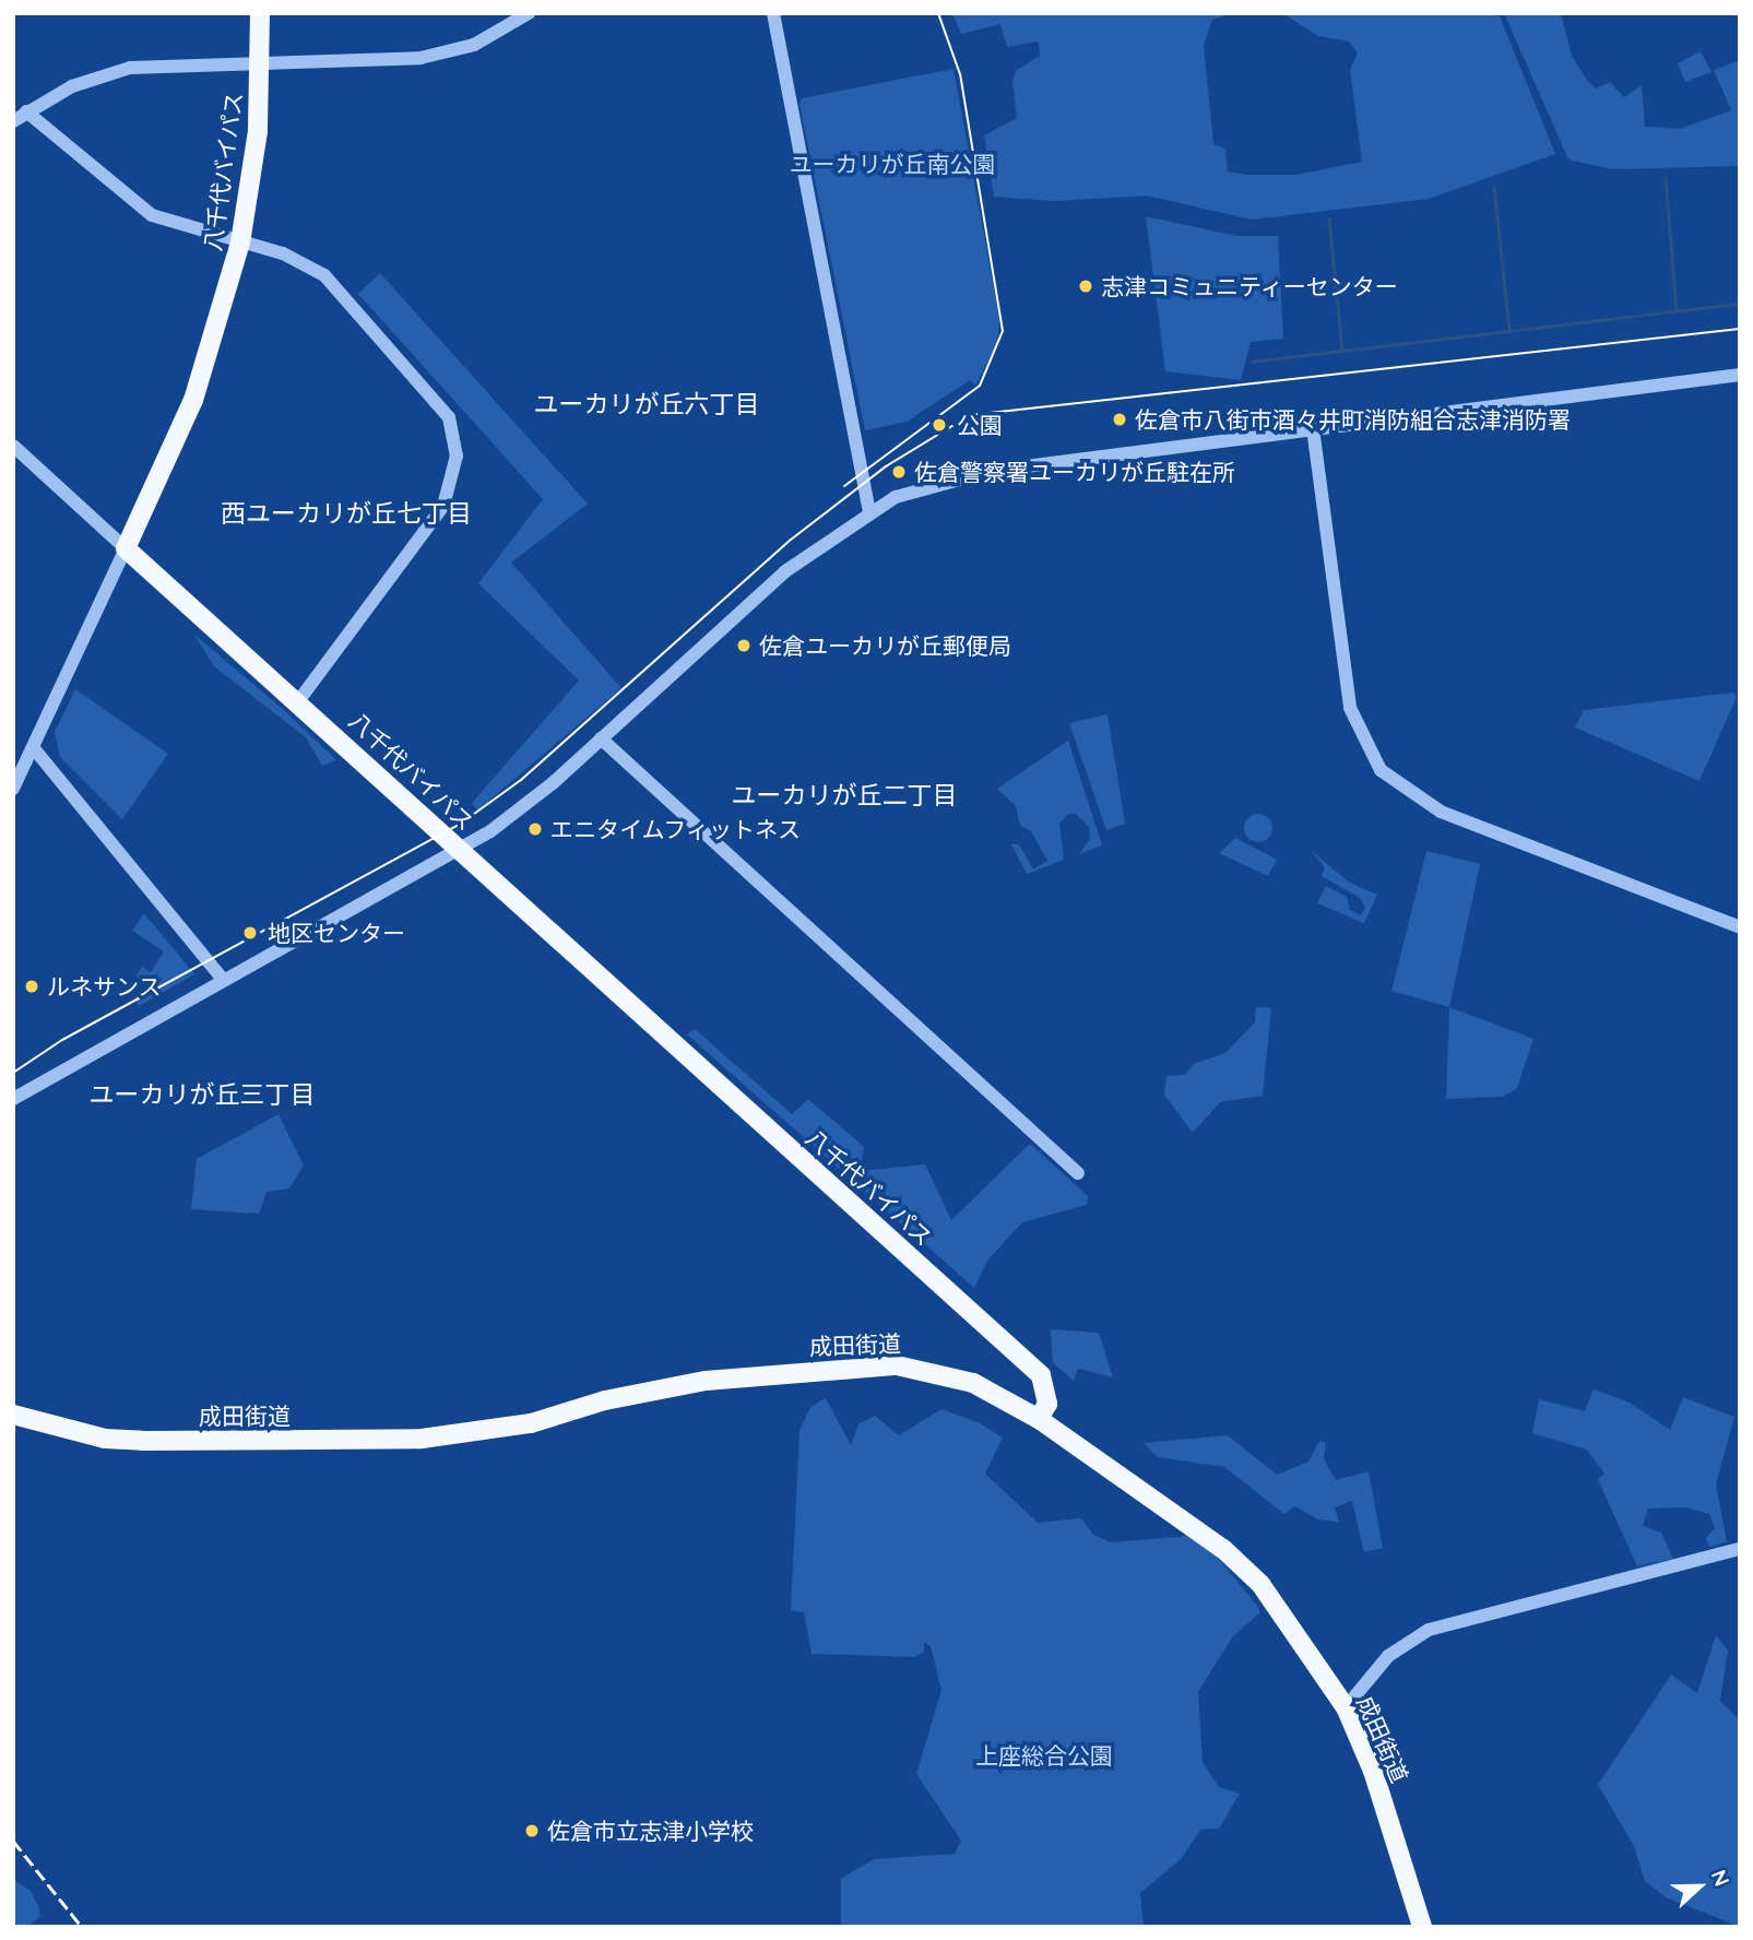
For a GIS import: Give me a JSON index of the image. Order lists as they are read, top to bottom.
{
  "streets": {
    "highway": ["八千代バイパス", "成田街道"]
  },
  "crossings": [
    ["八千代バイパス", "成田街道"]
  ],
  "districts": [
    "ユーカリが丘六丁目",
    "西ユーカリが丘七丁目",
    "ユーカリが丘二丁目",
    "ユーカリが丘三丁目"
  ],
  "parks": ["ユーカリが丘南公園", "上座総合公園"],
  "places": [
    "志津コミュニティーセンター",
    "佐倉市八街市酒々井町消防組合志津消防署",
    "公園",
    "佐倉警察署ユーカリが丘駐在所",
    "佐倉ユーカリが丘郵便局",
    "エニタイムフィットネス",
    "地区センター",
    "ルネサンス",
    "佐倉市立志津小学校"
  ],
  "north": "right"
}
